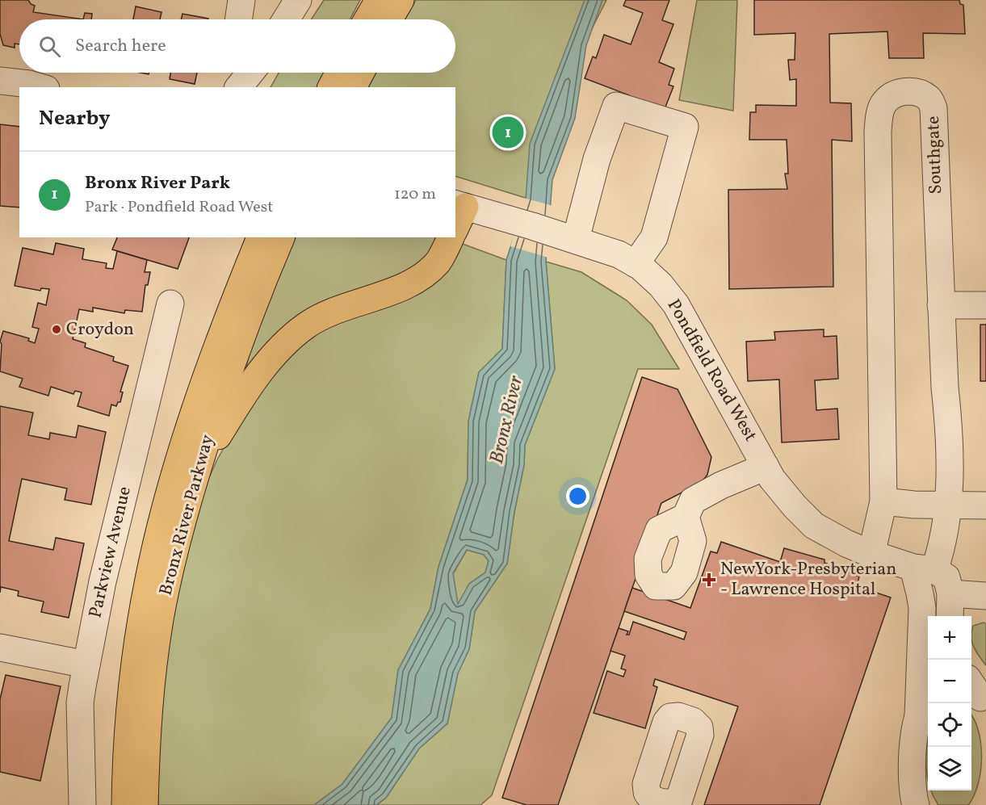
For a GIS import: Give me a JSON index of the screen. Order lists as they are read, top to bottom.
{
  "streets": {
    "highway": ["Bronx River Parkway"],
    "street": ["Southgate", "Pondfield Road West", "Parkview Avenue"]
  },
  "crossings": [
    ["Southgate", "Pondfield Road West"]
  ],
  "water": ["Bronx River"],
  "places": {
    "other": ["Croydon"],
    "health": ["NewYork-Presbyterian - Lawrence Hospital"]
  },
  "page": {
    "search": "Search here",
    "heading": "Nearby",
    "pins": "1",
    "list": [
      {
        "mark": "1",
        "name": "Bronx River Park",
        "note": "Park · Pondfield Road West",
        "value": "120 m"
      }
    ],
    "map_buttons": ["+", "−"]
  }
}
